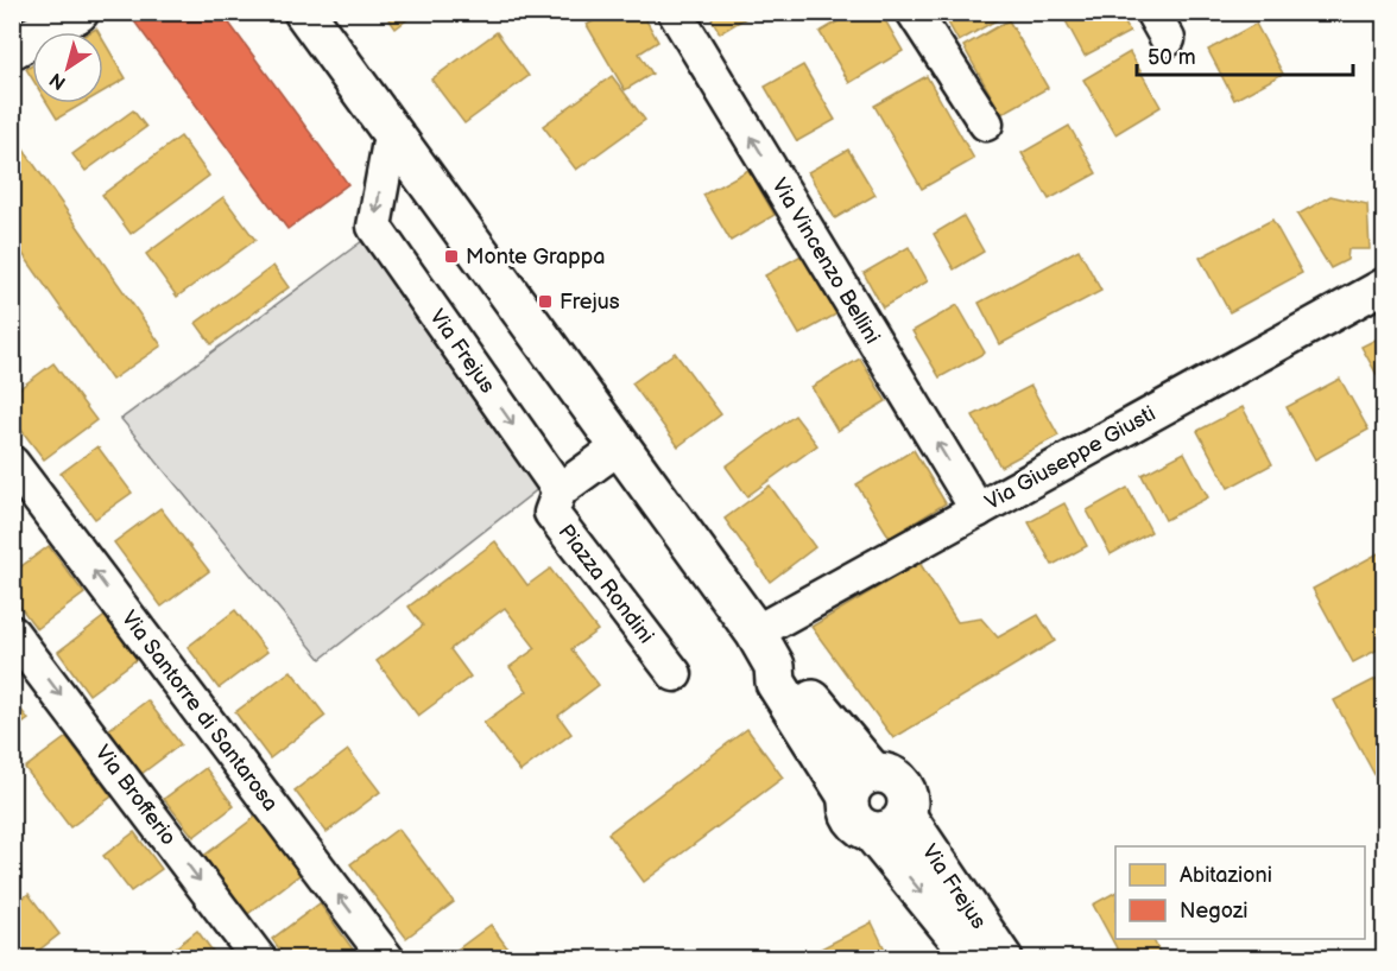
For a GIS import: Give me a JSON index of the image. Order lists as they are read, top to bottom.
{
  "streets": {
    "street": [
      "Via Vincenzo Bellini",
      "Via Frejus",
      "Via Giuseppe Giusti",
      "Piazza Rondini",
      "Via Santorre di Santarosa",
      "Via Brofferio"
    ]
  },
  "crossings": [
    ["Via Vincenzo Bellini", "Via Giuseppe Giusti"],
    ["Via Frejus", "Piazza Rondini"]
  ],
  "one_way": ["Via Santorre di Santarosa", "Via Brofferio"],
  "places": {
    "transit": ["Monte Grappa", "Frejus"]
  },
  "legend": ["Abitazioni", "Negozi"],
  "scale_bar": "50 m",
  "north": "bottom left"
}
